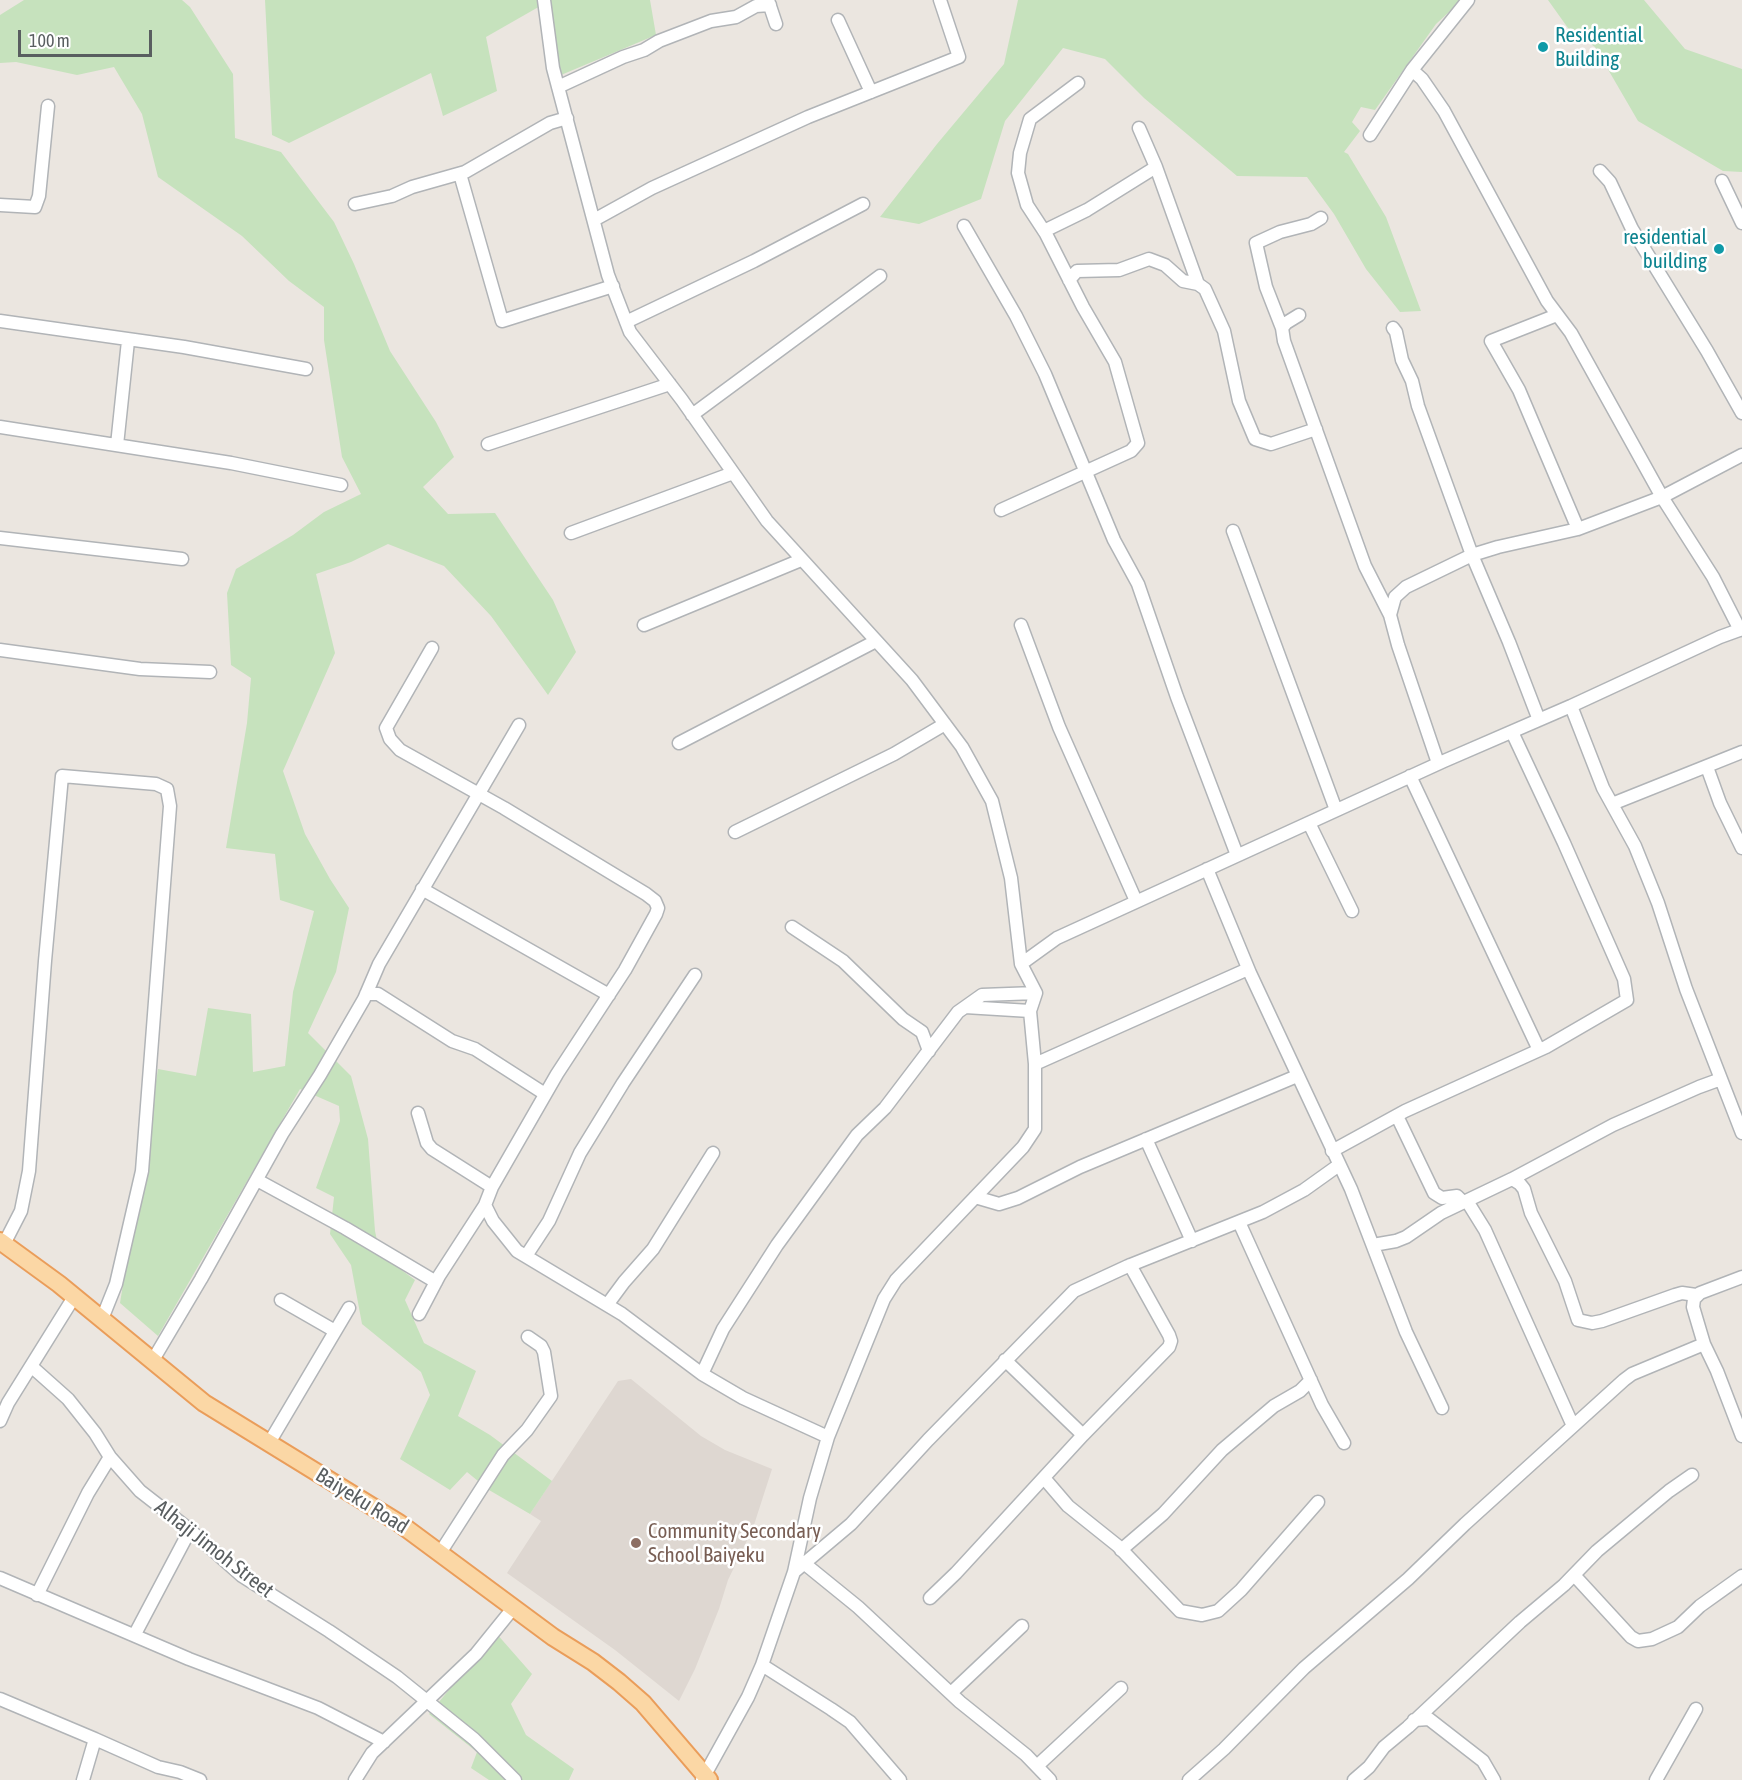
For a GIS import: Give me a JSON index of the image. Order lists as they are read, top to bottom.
{
  "streets": {
    "main road": ["Baiyeku Road"],
    "street": ["Alhaji Jimoh Street"]
  },
  "places": ["Residential Building", "residential building", "Community Secondary School Baiyeku"],
  "scale_bar": "100 m"
}
